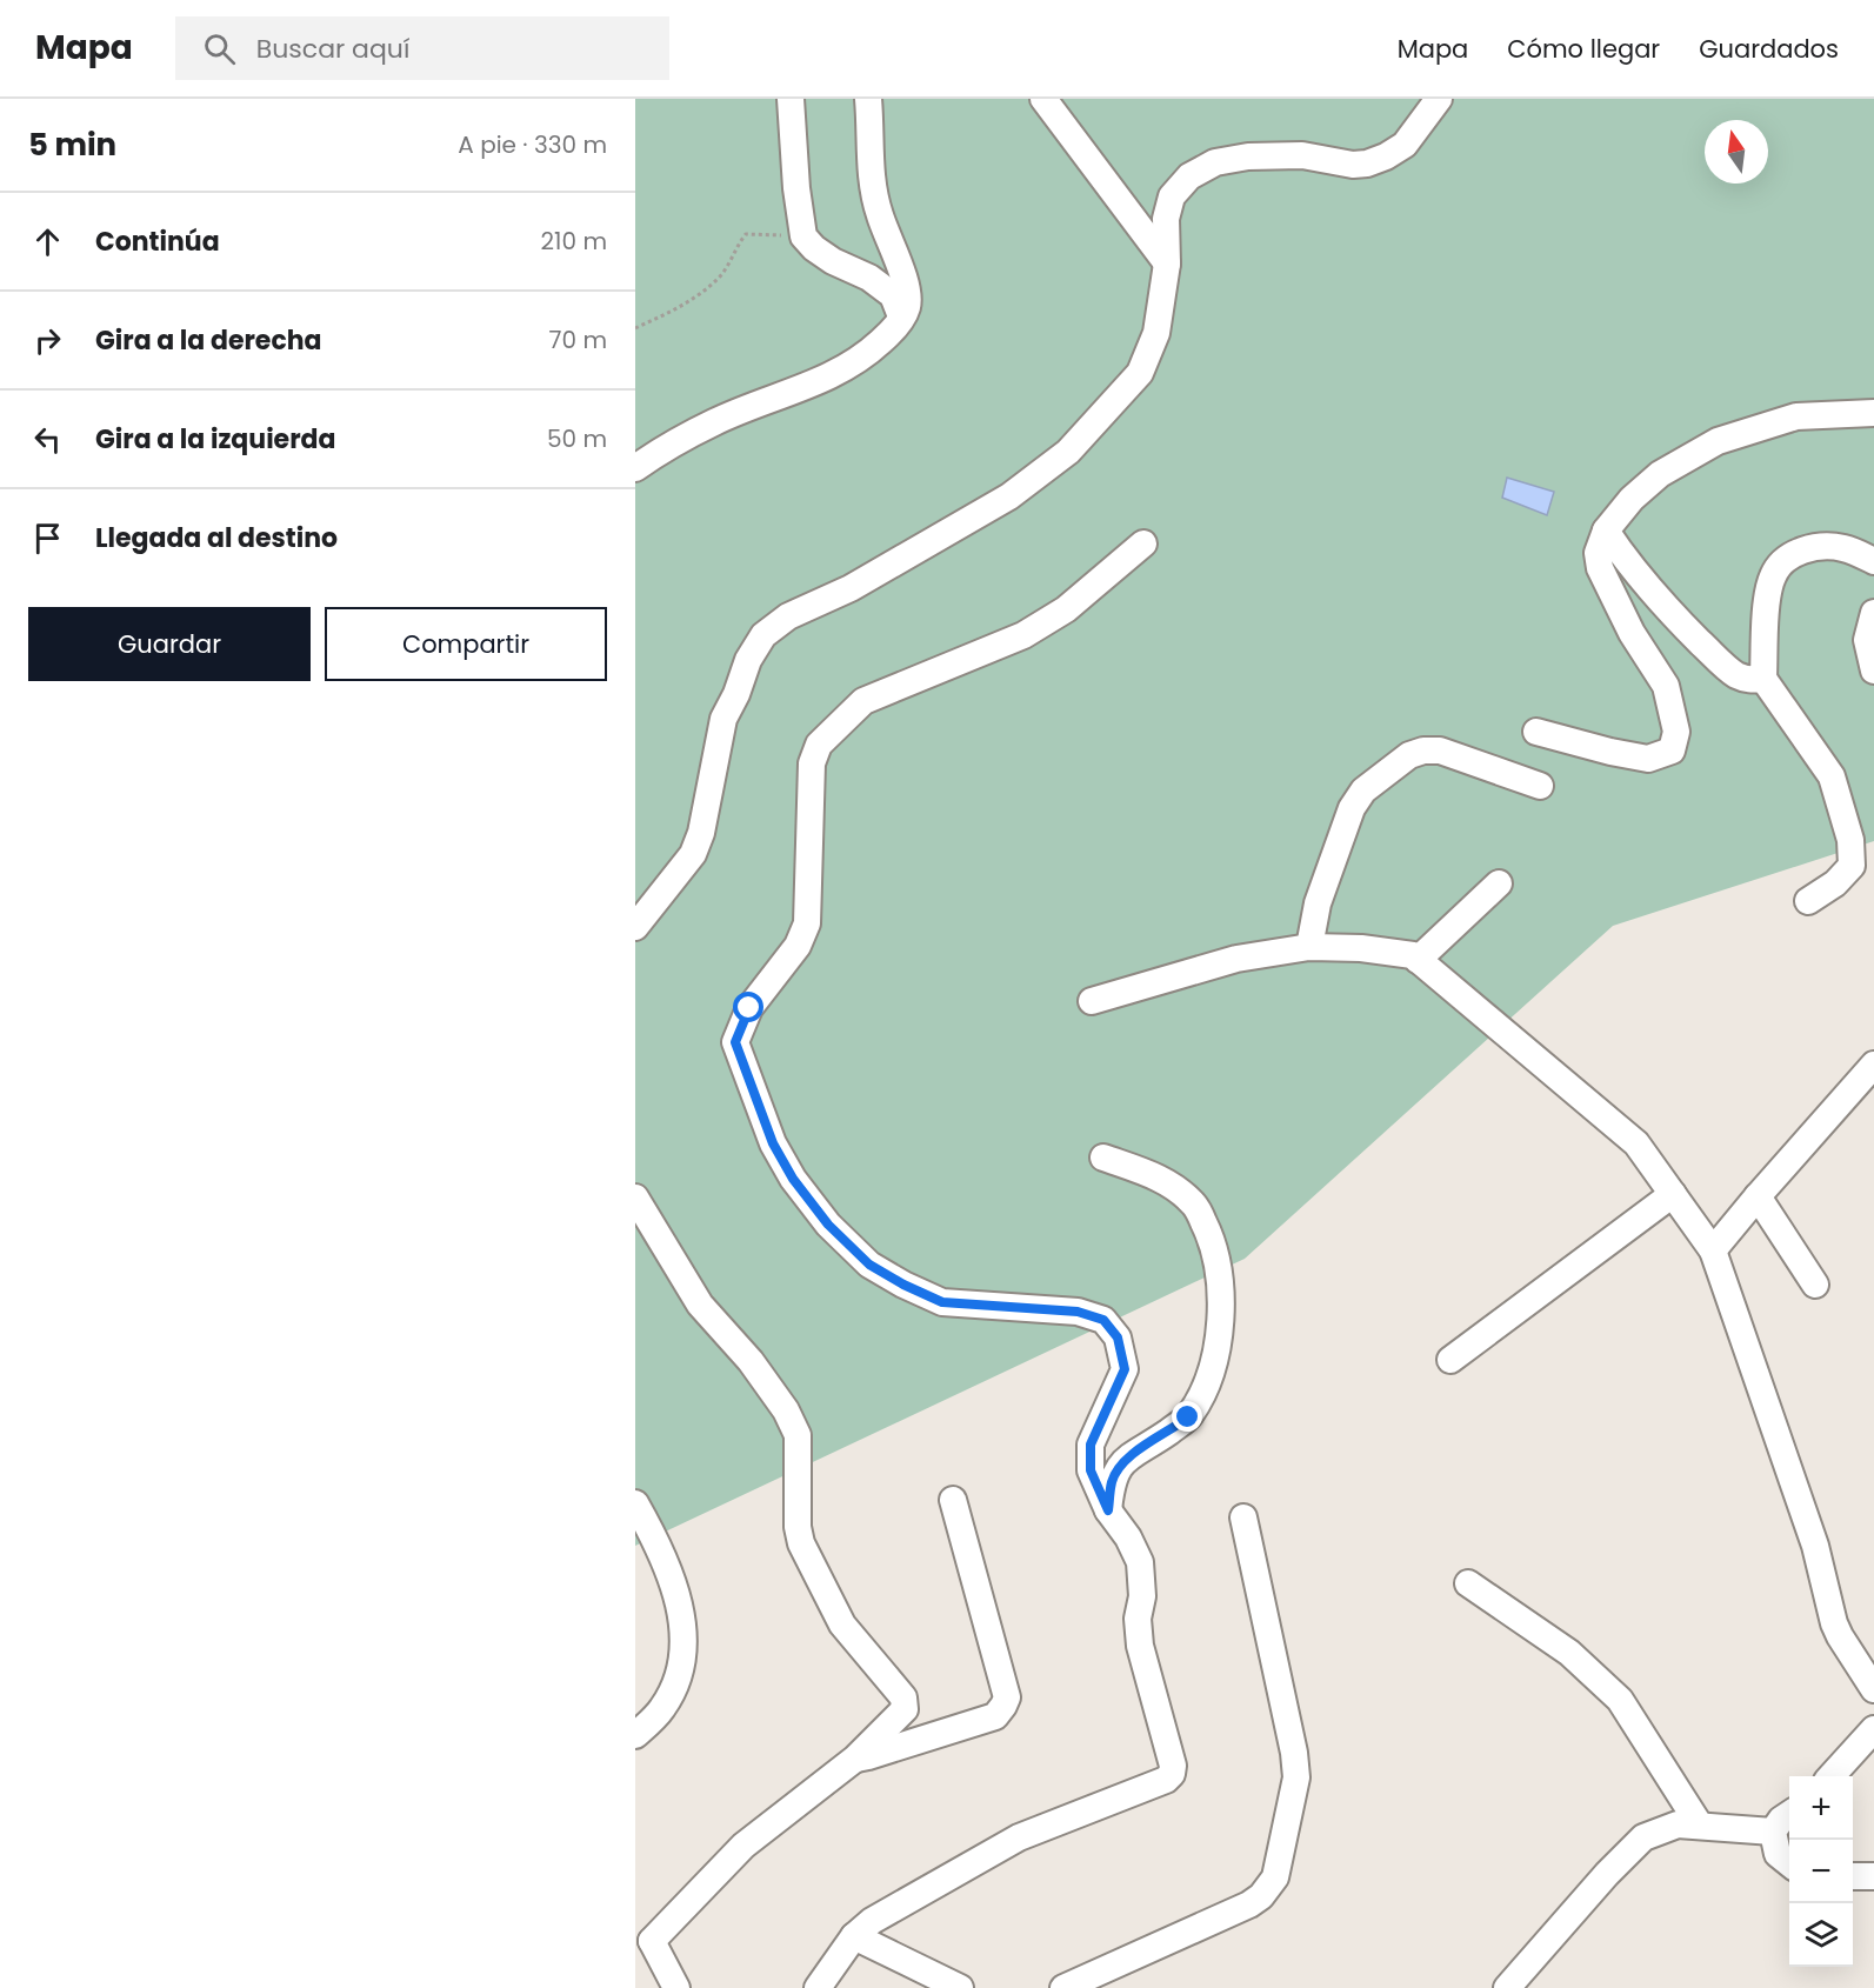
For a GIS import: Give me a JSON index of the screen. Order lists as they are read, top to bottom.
{
  "north": "top",
  "page": {
    "header": "Mapa",
    "search": "Buscar aquí",
    "nav": ["Mapa", "Cómo llegar", "Guardados"],
    "heading": ["5 min", "A pie · 330 m"],
    "list": [
      ["Continúa", "210 m"],
      ["Gira a la derecha", "70 m"],
      ["Gira a la izquierda", "50 m"],
      "Llegada al destino"
    ],
    "buttons": ["Guardar", "Compartir"],
    "map_buttons": ["+", "−"]
  }
}
